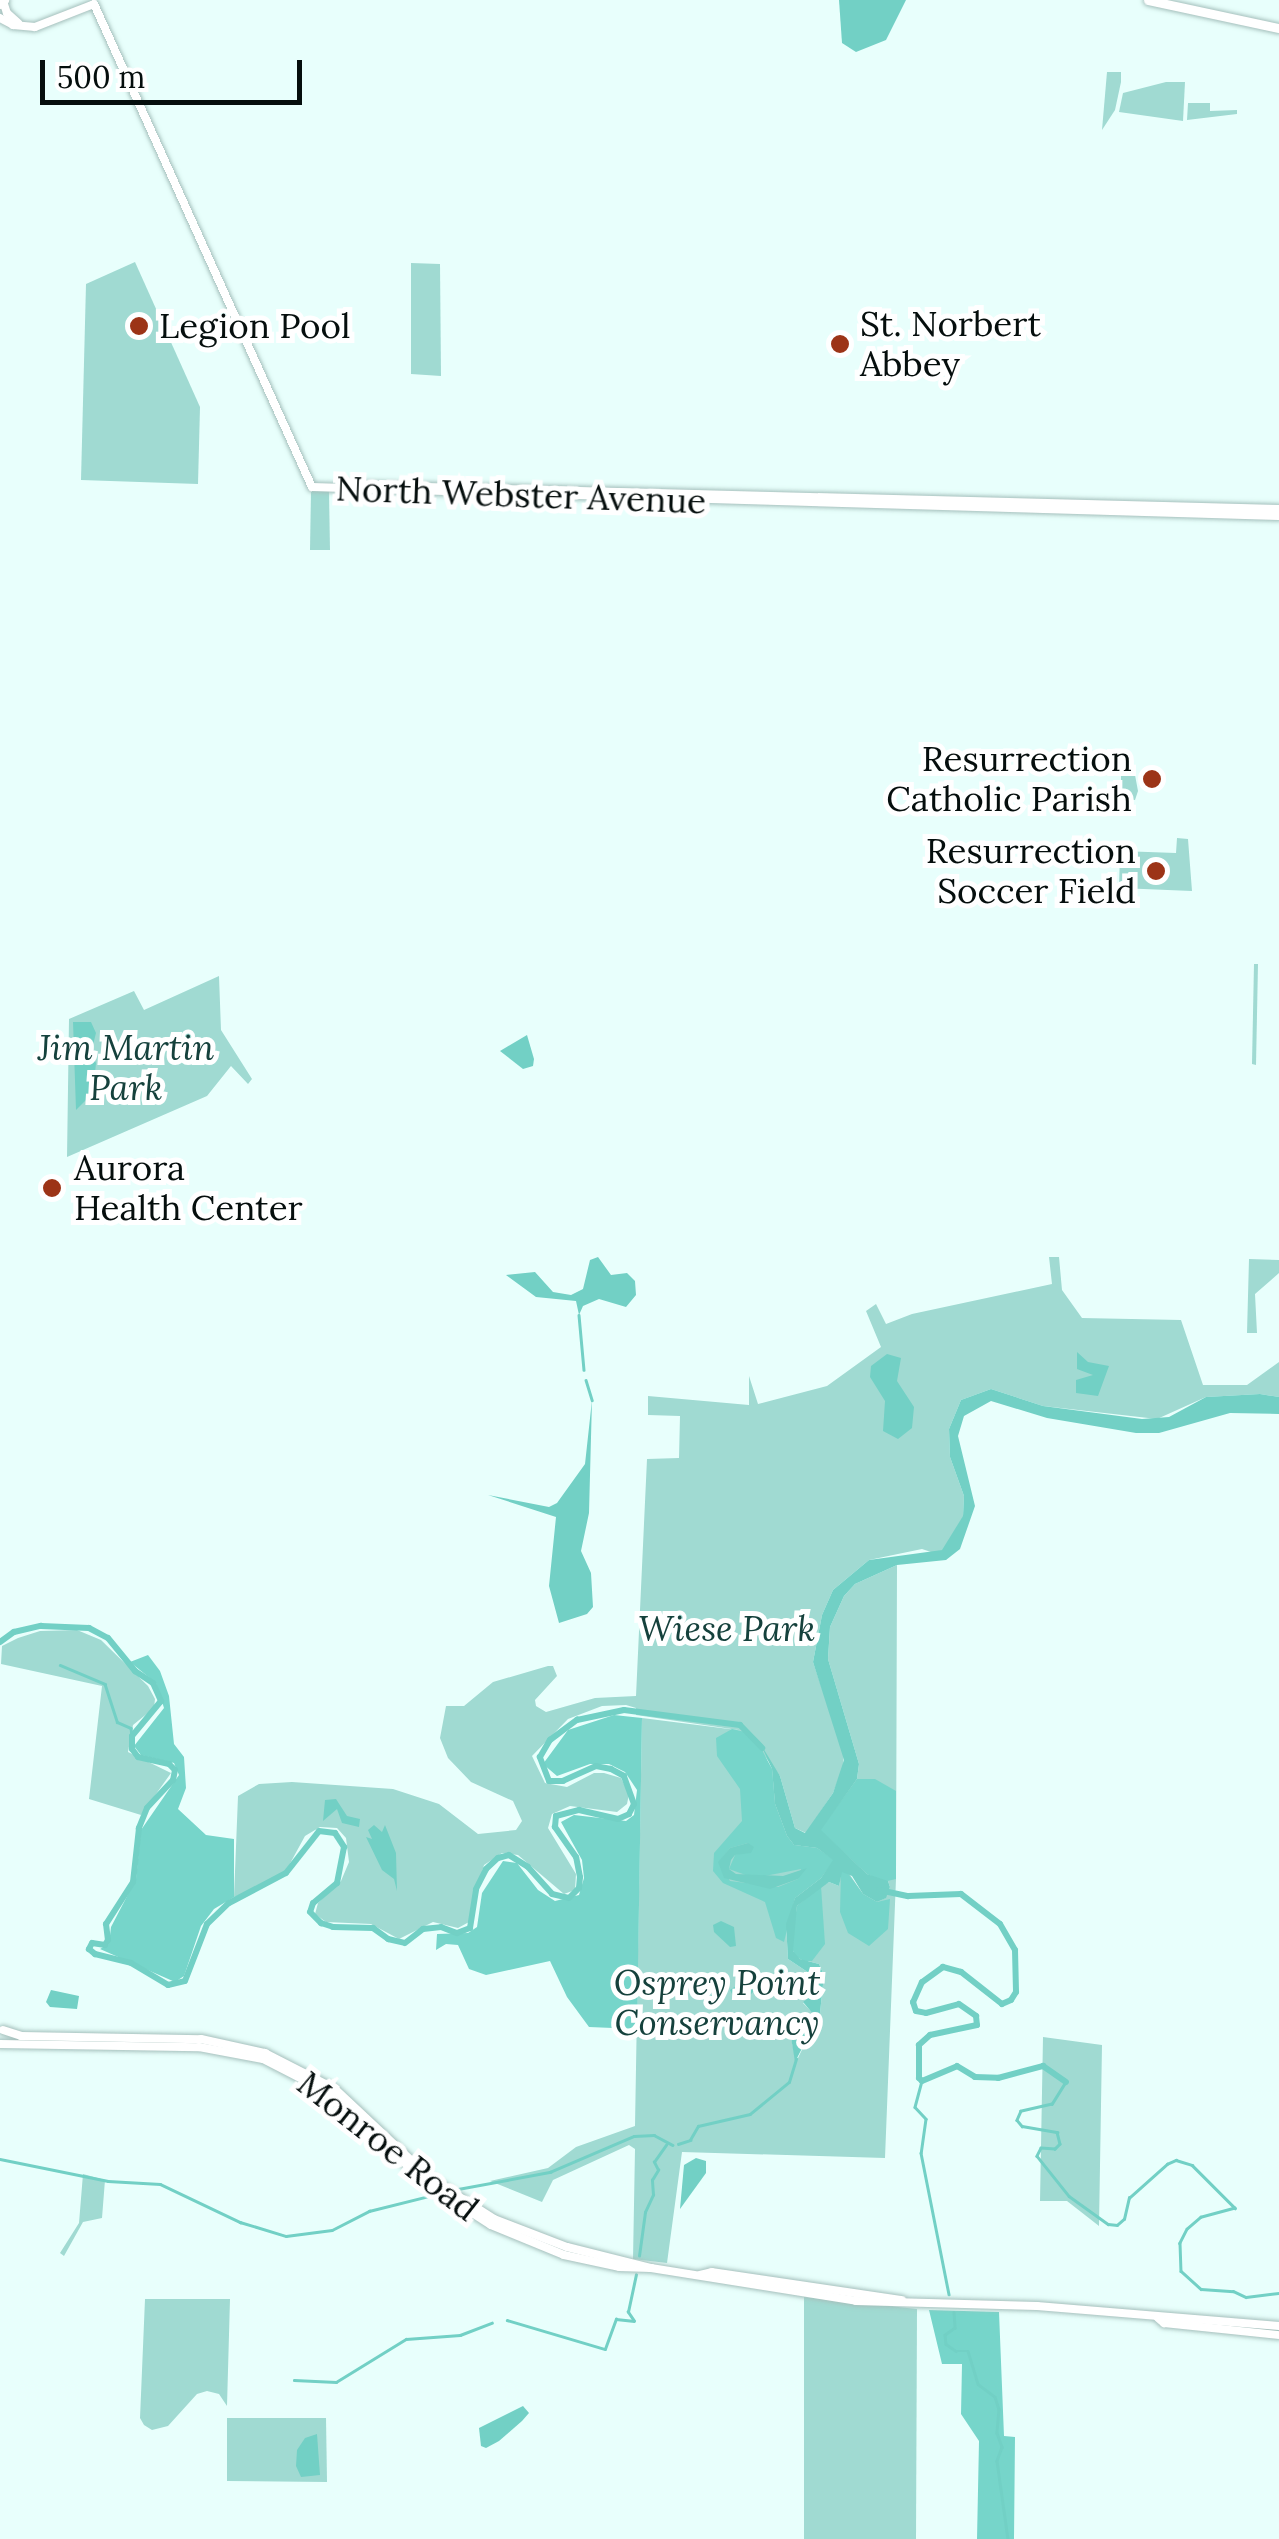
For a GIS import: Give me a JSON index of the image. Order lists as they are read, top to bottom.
{
  "streets": {
    "main road": ["North Webster Avenue", "Monroe Road"]
  },
  "parks": ["Jim Martin Park", "Wiese Park", "Osprey Point Conservancy"],
  "places": [
    "Legion Pool",
    "St. Norbert Abbey",
    "Resurrection Catholic Parish",
    "Resurrection Soccer Field",
    "Aurora Health Center"
  ],
  "scale_bar": "500 m"
}
